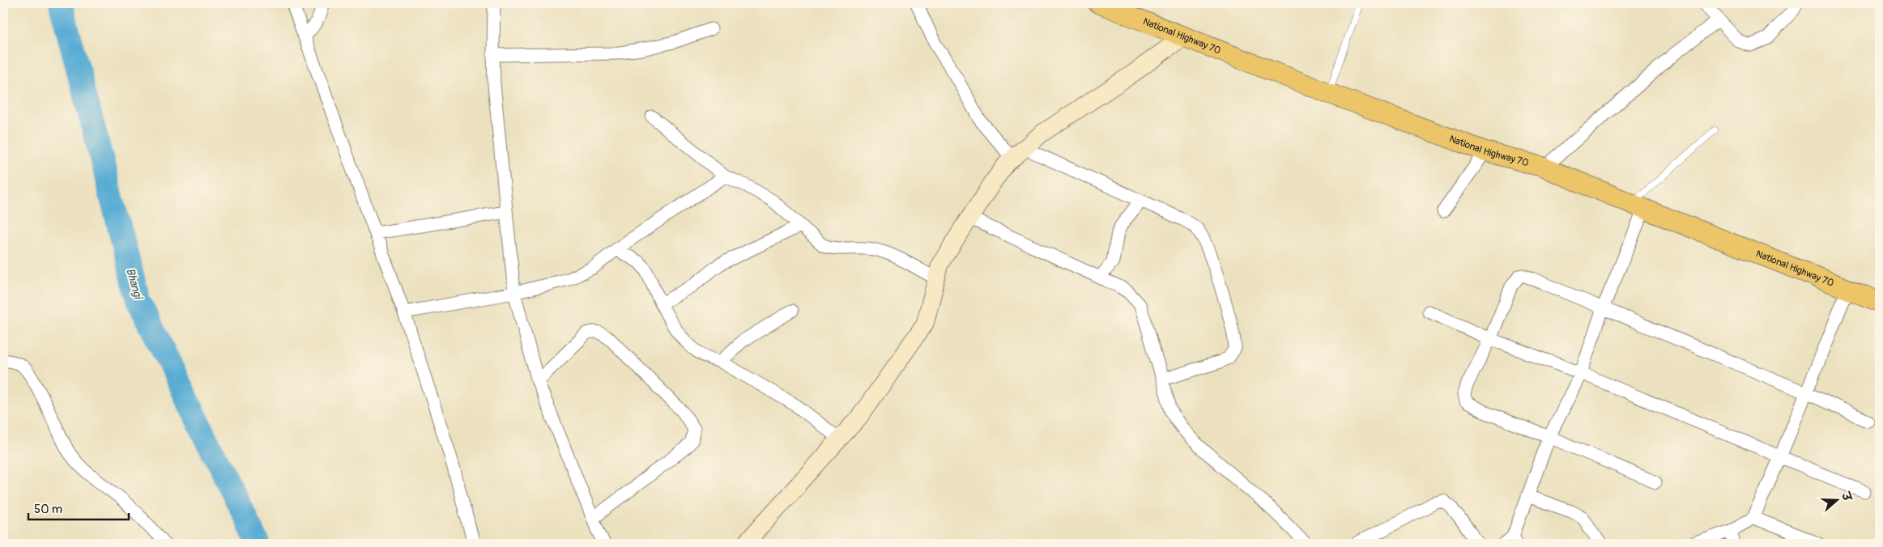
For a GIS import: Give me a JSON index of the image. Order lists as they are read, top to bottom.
{
  "streets": {
    "main road": ["National Highway 70"]
  },
  "water": ["Bhangi"],
  "scale_bar": "50 m",
  "north": "right"
}
